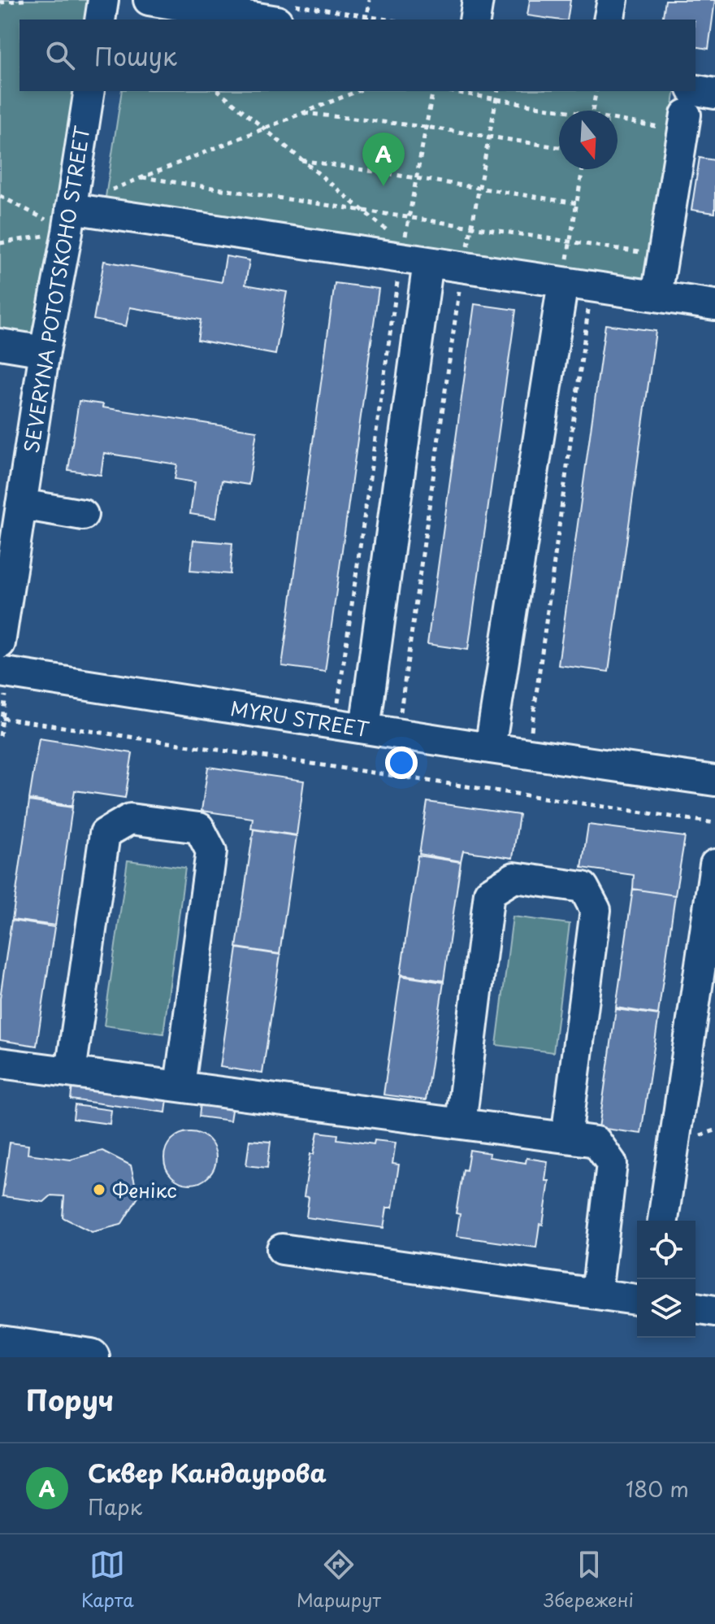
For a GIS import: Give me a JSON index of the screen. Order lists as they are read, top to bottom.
{
  "streets": {
    "street": ["SEVERYNA POTOTSKOHO STREET", "MYRU STREET"]
  },
  "places": ["Фенікс"],
  "north": "bottom",
  "page": {
    "search": "Пошук",
    "pins": "A",
    "heading": "Поруч",
    "list": [
      {
        "mark": "A",
        "name": "Сквер Кандаурова",
        "note": "Парк",
        "value": "180 m"
      }
    ],
    "nav": ["Карта", "Маршрут", "Збережені"]
  }
}
